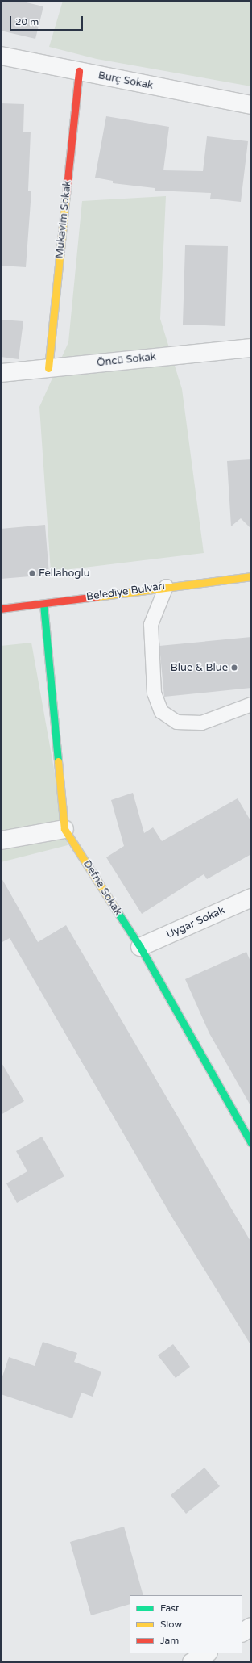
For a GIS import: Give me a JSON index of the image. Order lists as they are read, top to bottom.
{
  "streets": {
    "street": [
      "Burç Sokak",
      "Mukavim Sokak",
      "Öncü Sokak",
      "Belediye Bulvarı",
      "Defne Sokak",
      "Uygar Sokak"
    ]
  },
  "crossings": [
    ["Burç Sokak", "Mukavim Sokak"],
    ["Mukavim Sokak", "Öncü Sokak"],
    ["Belediye Bulvarı", "Defne Sokak"],
    ["Defne Sokak", "Uygar Sokak"]
  ],
  "places": ["Fellahoglu", "Blue & Blue"],
  "legend": ["Fast", "Slow", "Jam"],
  "scale_bar": "20 m"
}
